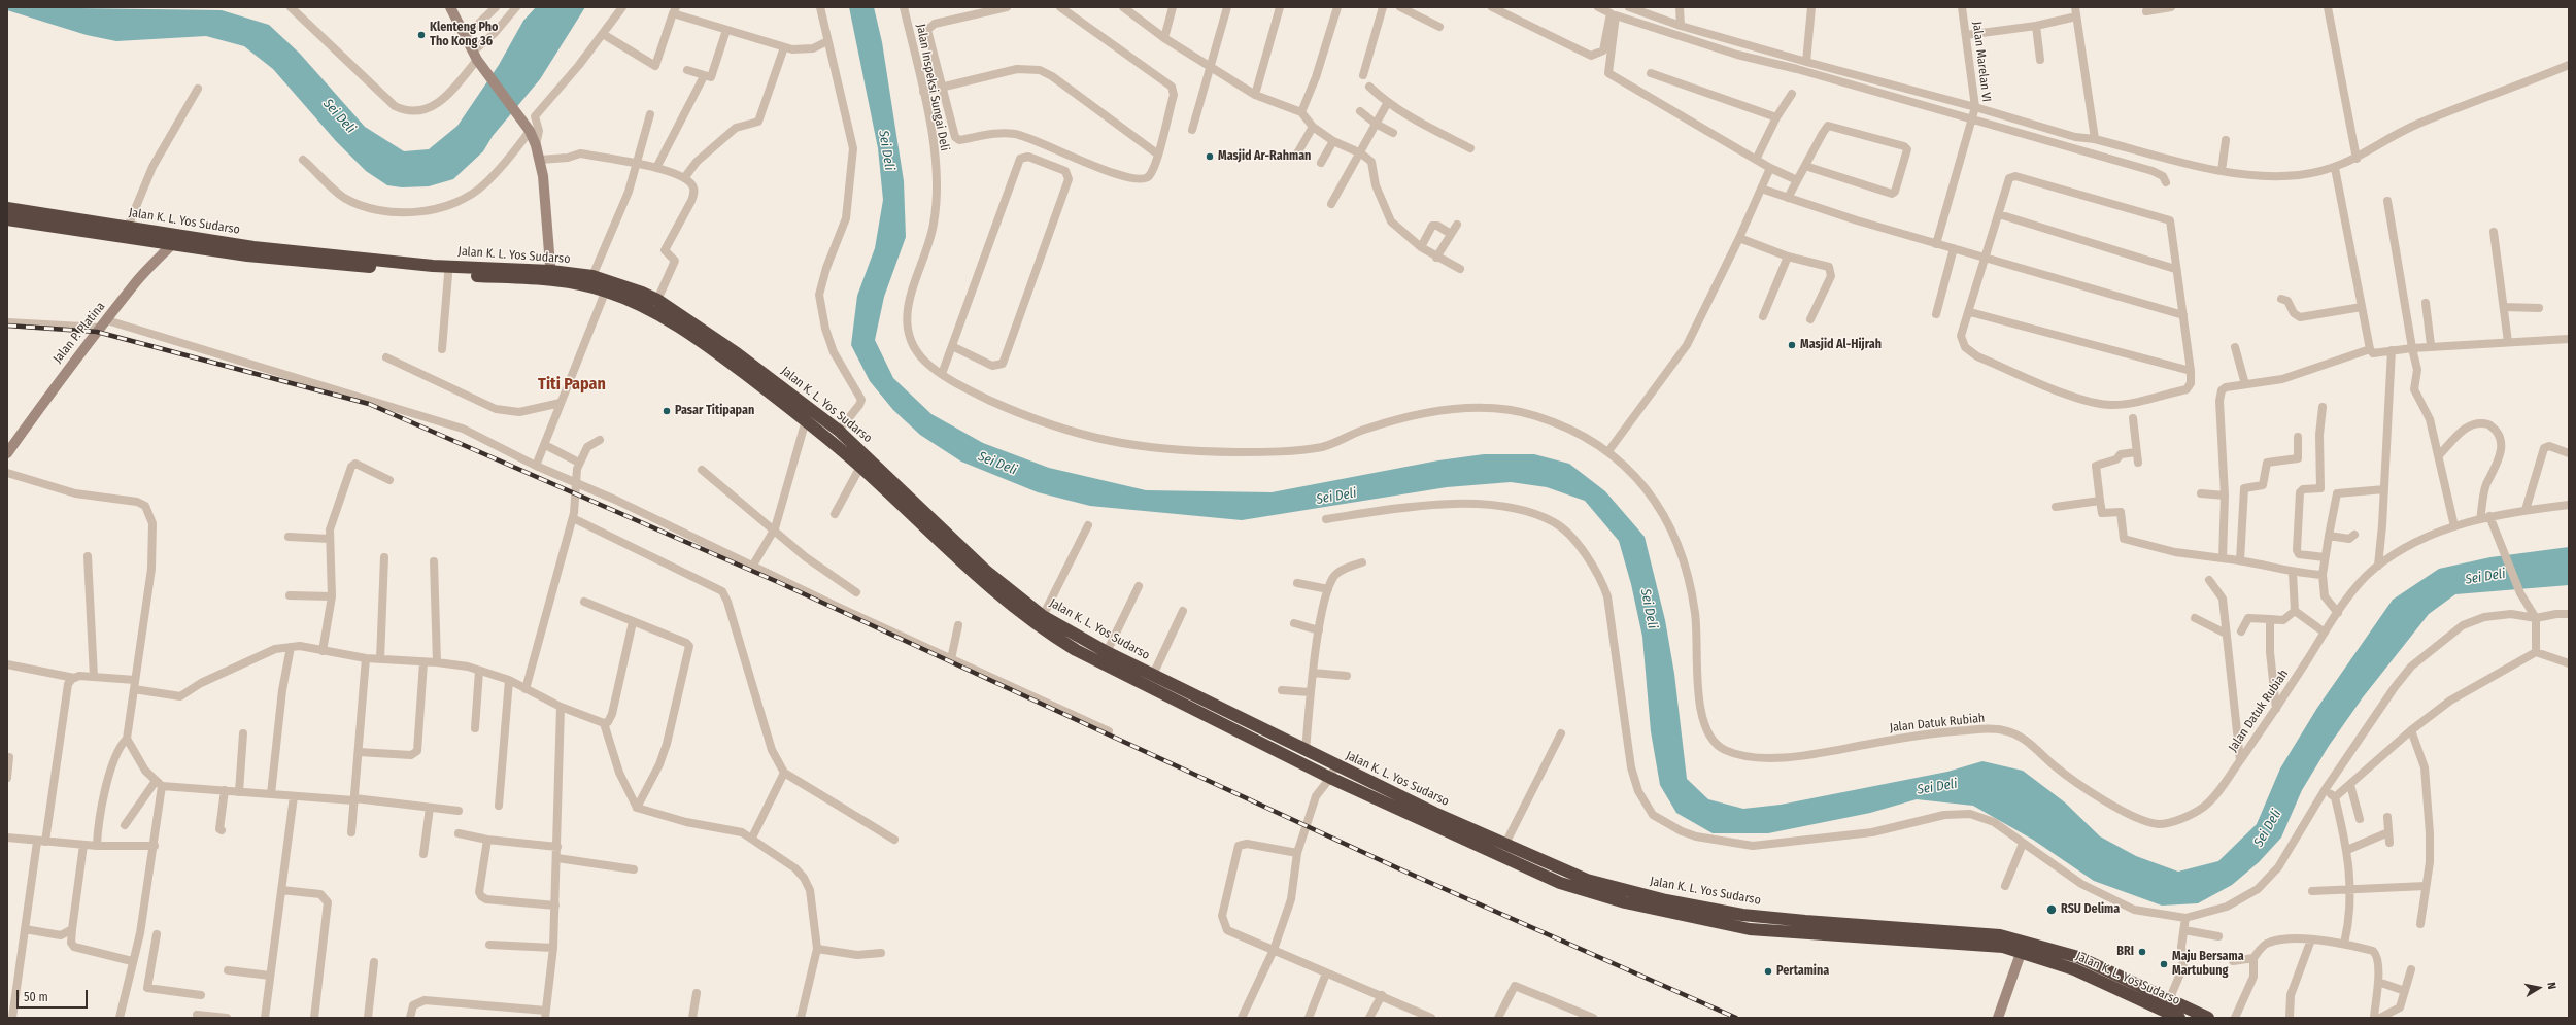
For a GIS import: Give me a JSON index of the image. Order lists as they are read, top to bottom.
{
  "streets": {
    "highway": ["Jalan K. L. Yos Sudarso"],
    "main road": ["Jalan P. Platina"],
    "street": ["Jalan Marelan VI", "Jalan Inspeksi Sungai Deli", "Jalan Datuk Rubiah"]
  },
  "crossings": [
    ["Jalan Inspeksi Sungai Deli", "Jalan Datuk Rubiah"],
    ["Jalan K. L. Yos Sudarso", "Jalan P. Platina"]
  ],
  "districts": ["Titi Papan"],
  "water": ["Sei Deli"],
  "places": [
    "Klenteng Pho Tho Kong 36",
    "Masjid Ar-Rahman",
    "Masjid Al-Hijrah",
    "Pasar Titipapan",
    "RSU Delima",
    "BRI",
    "Maju Bersama Martubung",
    "Pertamina"
  ],
  "scale_bar": "50 m",
  "north": "right"
}
